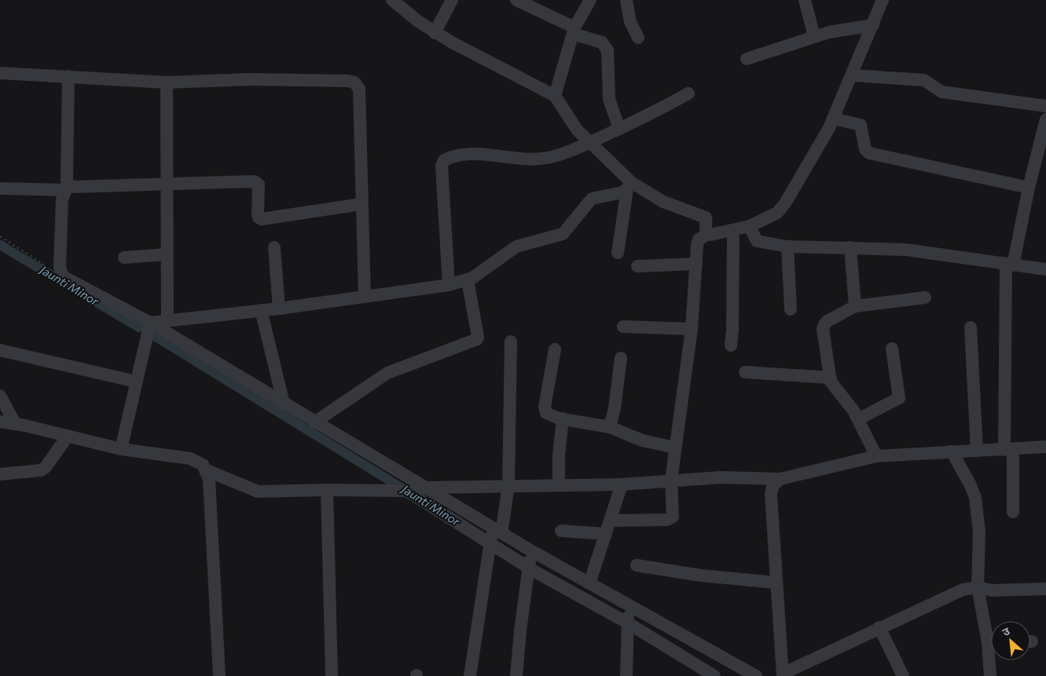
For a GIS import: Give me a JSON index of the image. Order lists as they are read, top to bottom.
{
  "water": ["Jaunti Minor"],
  "north": "top left"
}
